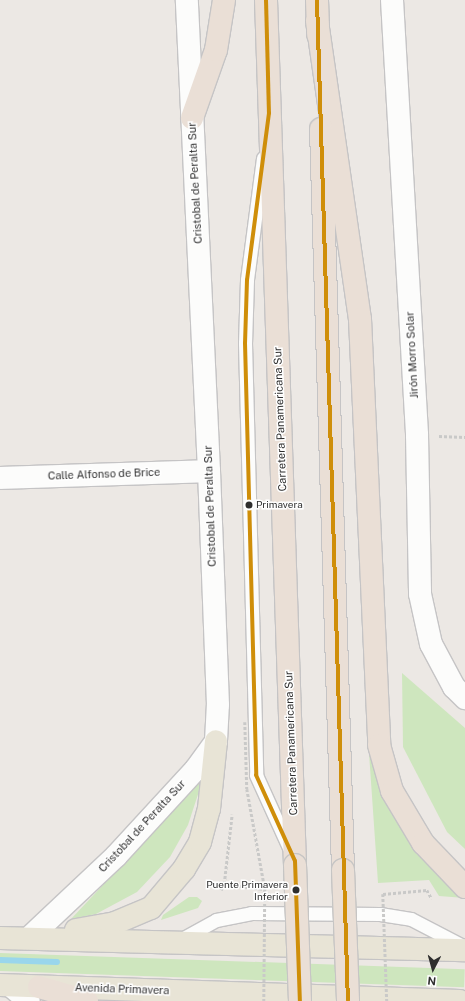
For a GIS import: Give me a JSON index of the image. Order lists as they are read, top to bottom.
{
  "streets": {
    "highway": ["Carretera Panamericana Sur"],
    "main road": ["Avenida Primavera"],
    "street": ["Cristobal de Peralta Sur", "Jirón Morro Solar", "Calle Alfonso de Brice"]
  },
  "crossings": [
    ["Cristobal de Peralta Sur", "Calle Alfonso de Brice"]
  ],
  "places": ["Primavera", "Puente Primavera Inferior"],
  "north": "bottom"
}
